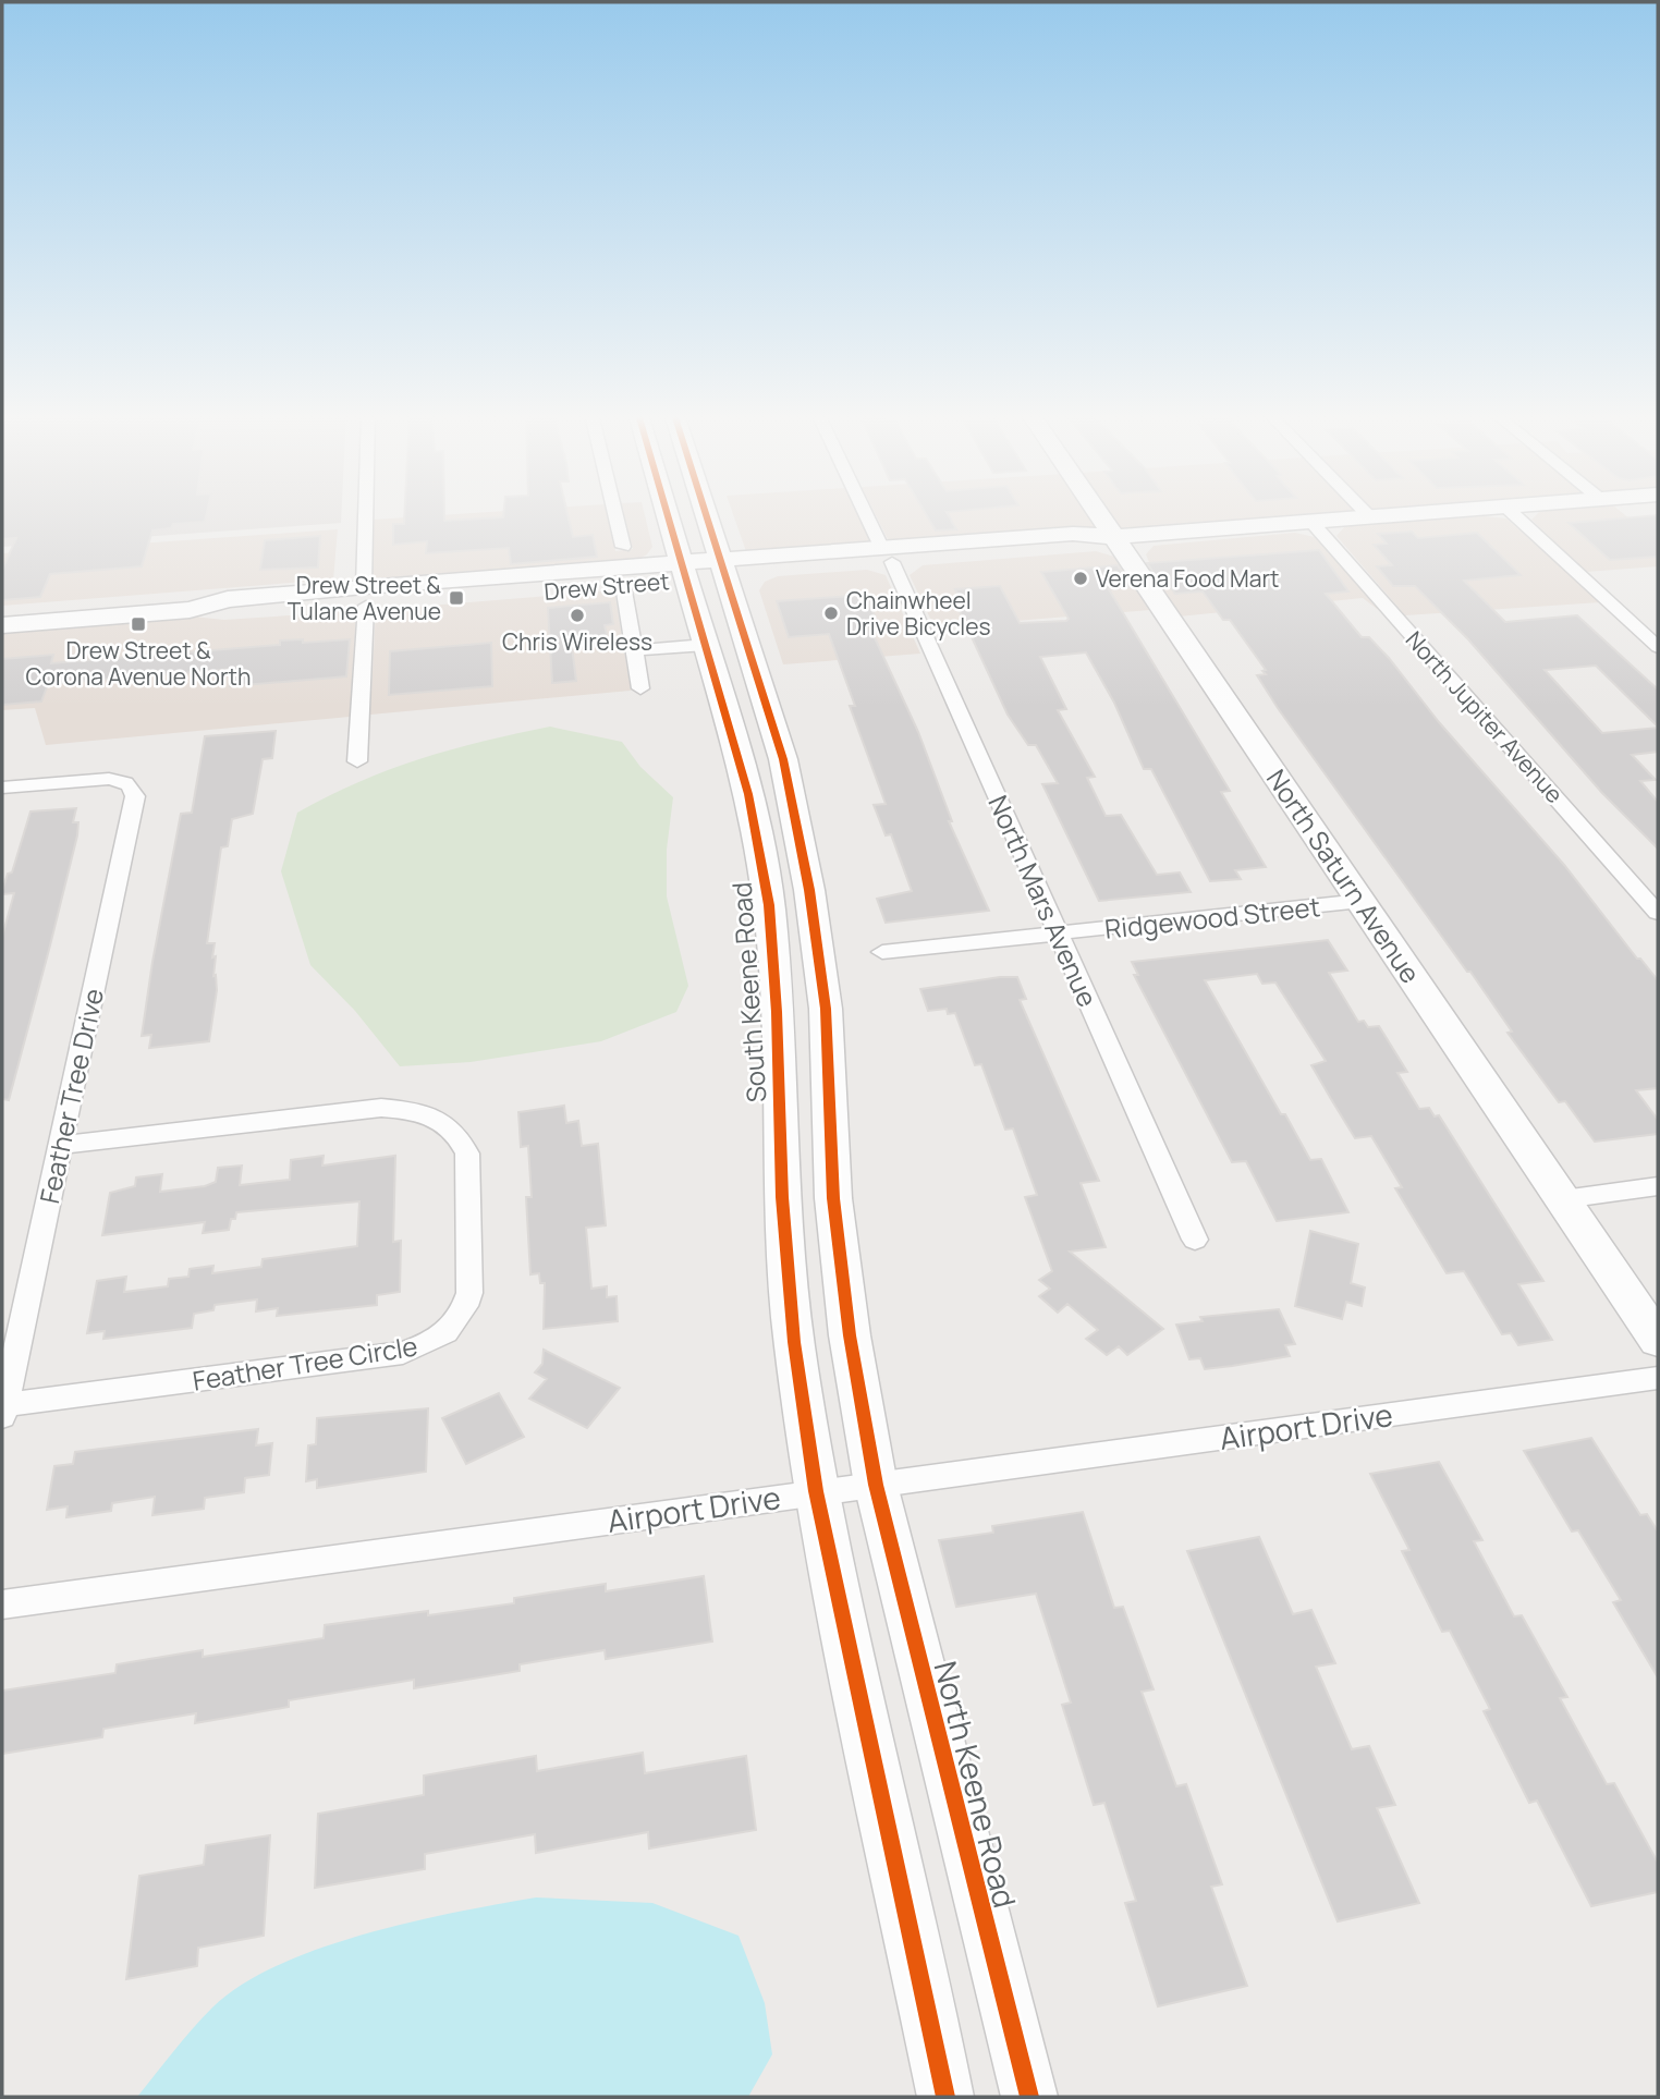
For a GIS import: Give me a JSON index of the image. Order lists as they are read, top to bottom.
{
  "streets": {
    "main road": [
      "Drew Street",
      "North Saturn Avenue",
      "South Keene Road",
      "North Keene Road"
    ],
    "street": [
      "North Jupiter Avenue",
      "North Mars Avenue",
      "Ridgewood Street",
      "Feather Tree Drive",
      "Feather Tree Circle",
      "Airport Drive"
    ]
  },
  "crossings": [
    ["Drew Street", "South Keene Road"],
    ["North Saturn Avenue", "Ridgewood Street"],
    ["North Mars Avenue", "Ridgewood Street"],
    ["South Keene Road", "Airport Drive"],
    ["South Keene Road", "North Keene Road"],
    ["Feather Tree Drive", "Feather Tree Circle"],
    ["Airport Drive", "North Keene Road"]
  ],
  "places": {
    "other": ["Verena Food Mart", "Chainwheel Drive Bicycles", "Chris Wireless"],
    "transit": ["Drew Street & Tulane Avenue", "Drew Street & Corona Avenue North"]
  }
}
